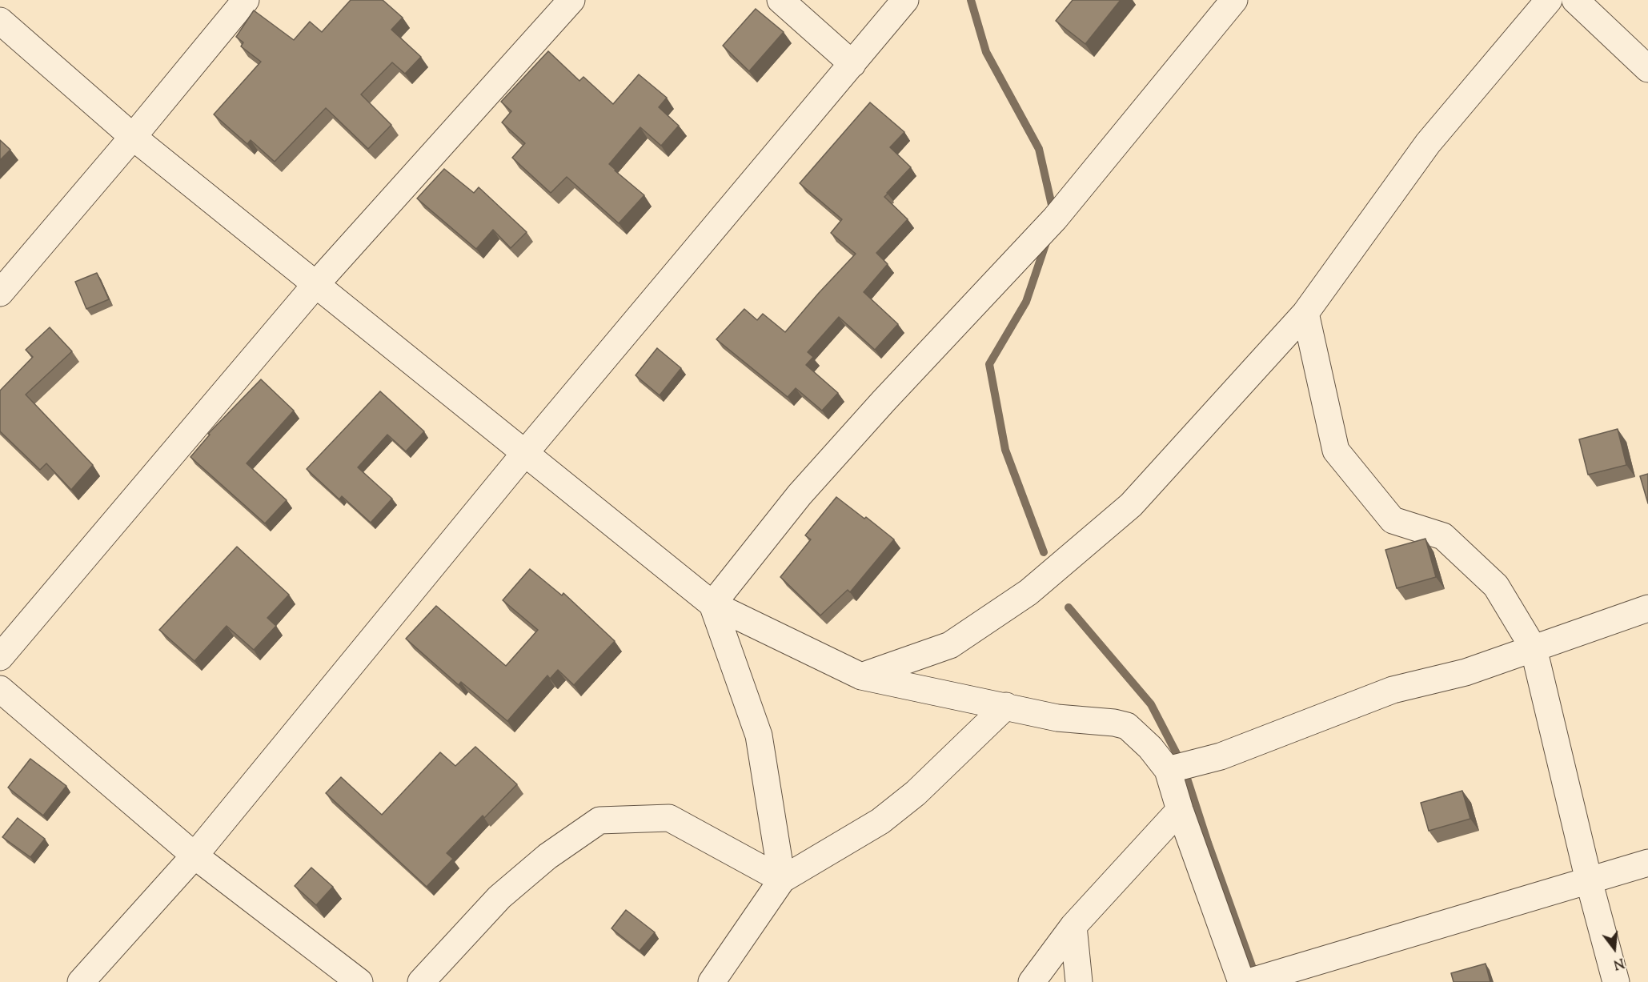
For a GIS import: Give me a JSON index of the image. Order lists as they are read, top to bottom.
{
  "north": "bottom"
}
